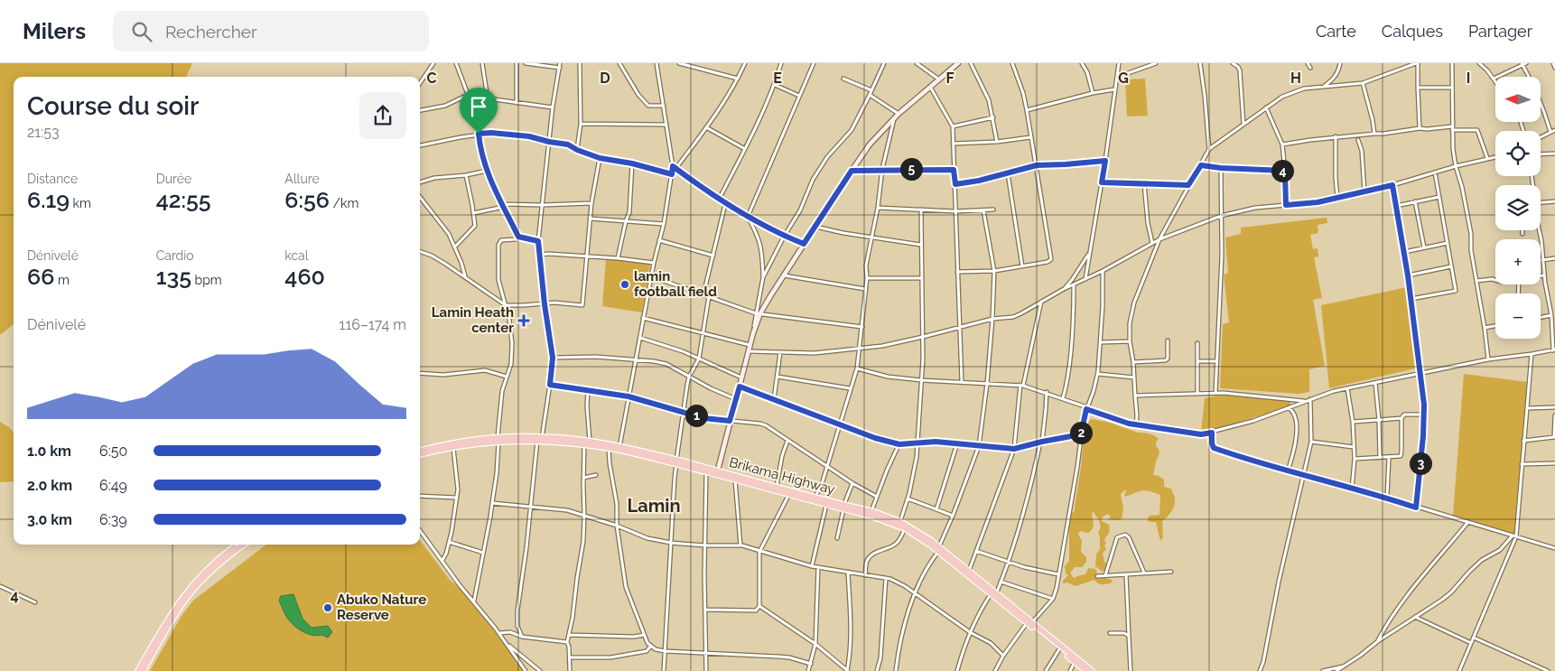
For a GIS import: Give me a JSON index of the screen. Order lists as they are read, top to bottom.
{
  "streets": {
    "highway": ["Brikama Highway"]
  },
  "districts": ["Lamin"],
  "places": {
    "other": ["lamin football field", "Abuko Nature Reserve"],
    "health": ["Lamin Heath center"]
  },
  "north": "left",
  "page": {
    "header": "Milers",
    "search": "Rechercher",
    "nav": ["Carte", "Calques", "Partager"],
    "map_buttons": ["+", "−"],
    "heading": ["Course du soir", "21:53"],
    "stats": [
      ["Distance", "6.19 km"],
      ["Durée", "42:55"],
      ["Allure", "6:56 /km"],
      ["Dénivelé", "66 m"],
      ["Cardio", "135 bpm"],
      ["kcal", "460"]
    ],
    "pins": [
      "5",
      "4",
      "1",
      "2",
      "3"
    ],
    "chart": ["Dénivelé", "116–174 m"],
    "list": [
      {
        "name": "1.0 km",
        "note": "6:50"
      },
      {
        "name": "2.0 km",
        "note": "6:49"
      },
      {
        "name": "3.0 km",
        "note": "6:39"
      }
    ]
  },
  "grid": {
    "columns": [
      "C",
      "D",
      "E",
      "F",
      "G",
      "H",
      "I"
    ],
    "rows": ["4"]
  }
}
